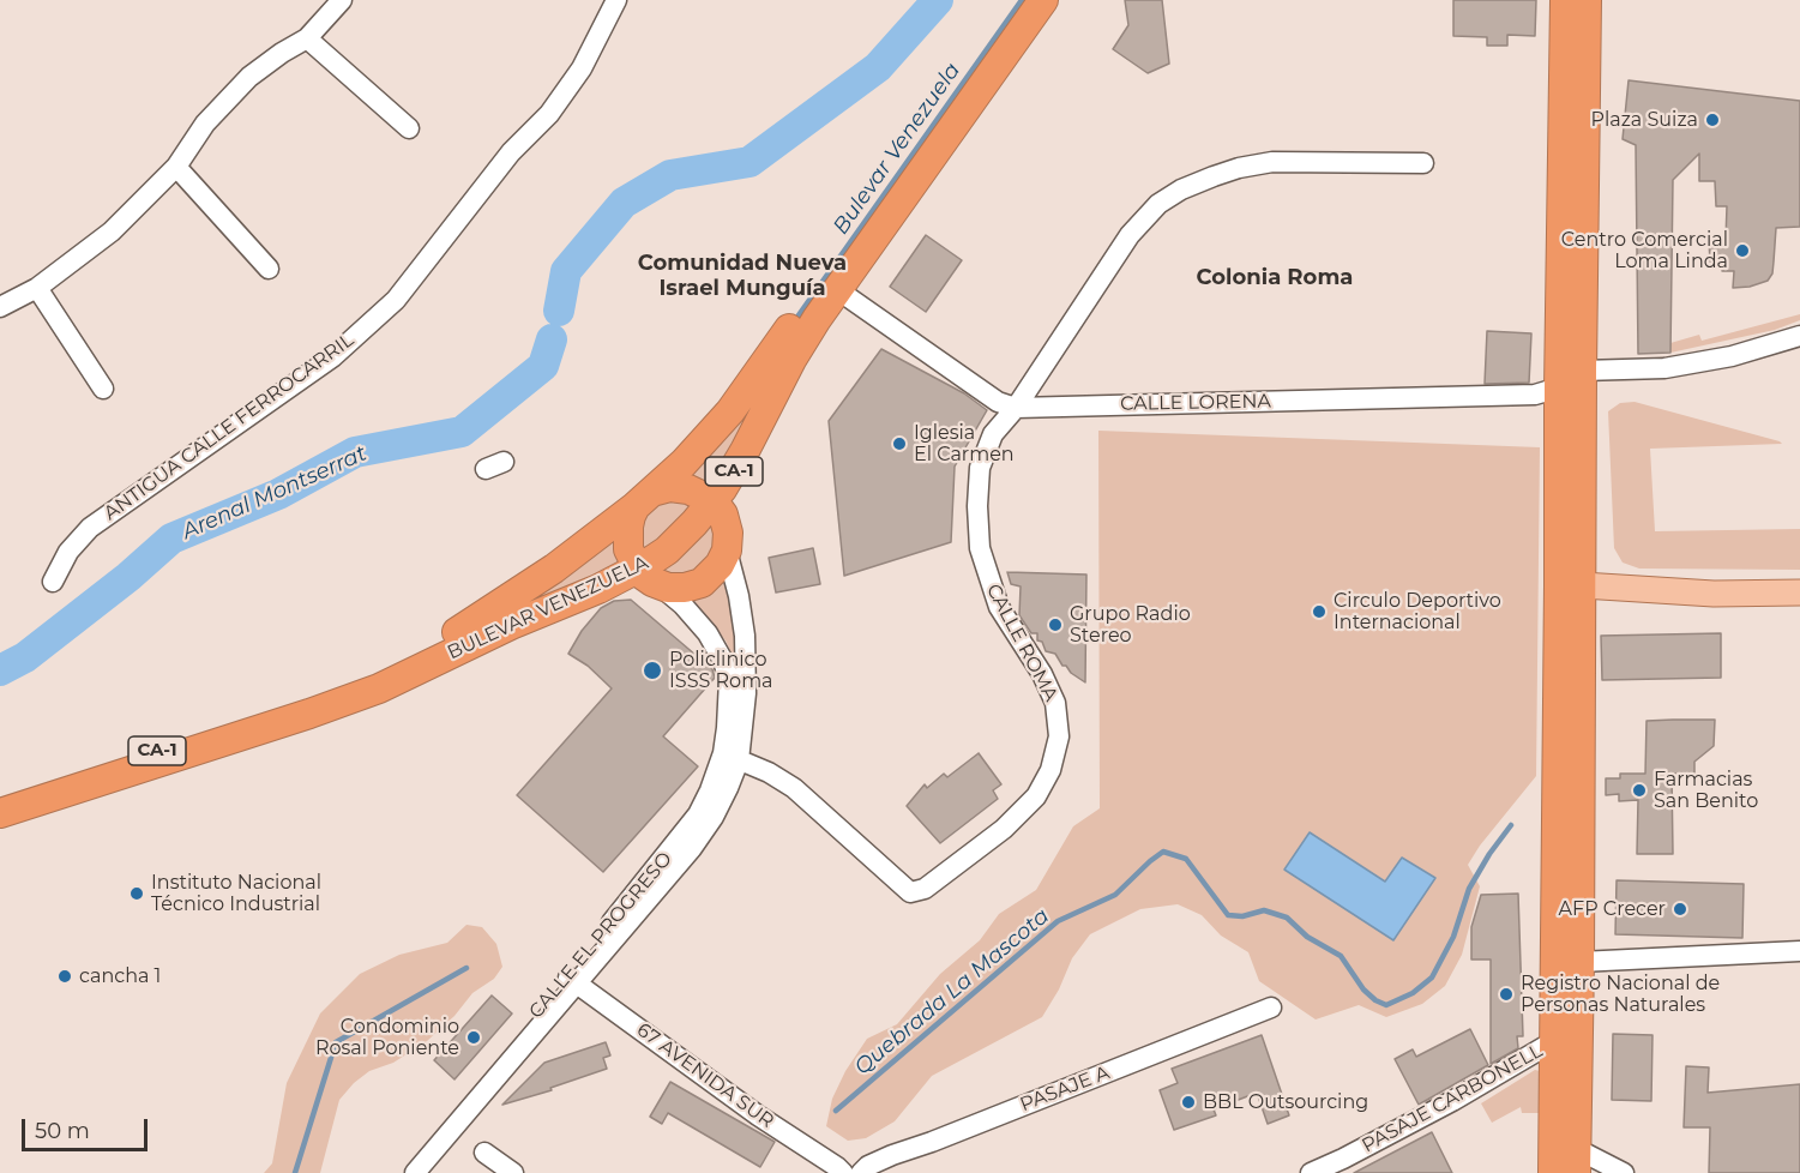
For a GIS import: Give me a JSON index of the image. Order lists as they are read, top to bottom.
{
  "streets": {
    "highway": ["CA-1", "BULEVAR VENEZUELA"],
    "street": [
      "CALLE LORENA",
      "ANTIGUA CALLE FERROCARRIL",
      "CALLE ROMA",
      "CALLE EL PROGRESO",
      "67 AVENIDA SUR",
      "PASAJE A",
      "PASAJE CARBONELL"
    ]
  },
  "crossings": [
    ["CALLE LORENA", "BULEVAR VENEZUELA"],
    ["CALLE LORENA", "CALLE ROMA"],
    ["CA-1", "BULEVAR VENEZUELA"],
    ["CA-1", "CALLE EL PROGRESO"],
    ["BULEVAR VENEZUELA", "CALLE EL PROGRESO"],
    ["CALLE ROMA", "CALLE EL PROGRESO"],
    ["CALLE EL PROGRESO", "67 AVENIDA SUR"]
  ],
  "districts": ["Comunidad Nueva Israel Munguía", "Colonia Roma"],
  "water": ["Bulevar Venezuela", "Arenal Montserrat", "Quebrada La Mascota"],
  "places": [
    "Plaza Suiza",
    "Centro Comercial Loma Linda",
    "Iglesia El Carmen",
    "Circulo Deportivo Internacional",
    "Grupo Radio Stereo",
    "Policlinico ISSS Roma",
    "Farmacias San Benito",
    "Instituto Nacional Técnico Industrial",
    "AFP Crecer",
    "cancha 1",
    "Registro Nacional de Personas Naturales",
    "Condominio Rosal Poniente",
    "BBL Outsourcing"
  ],
  "scale_bar": "50 m"
}
